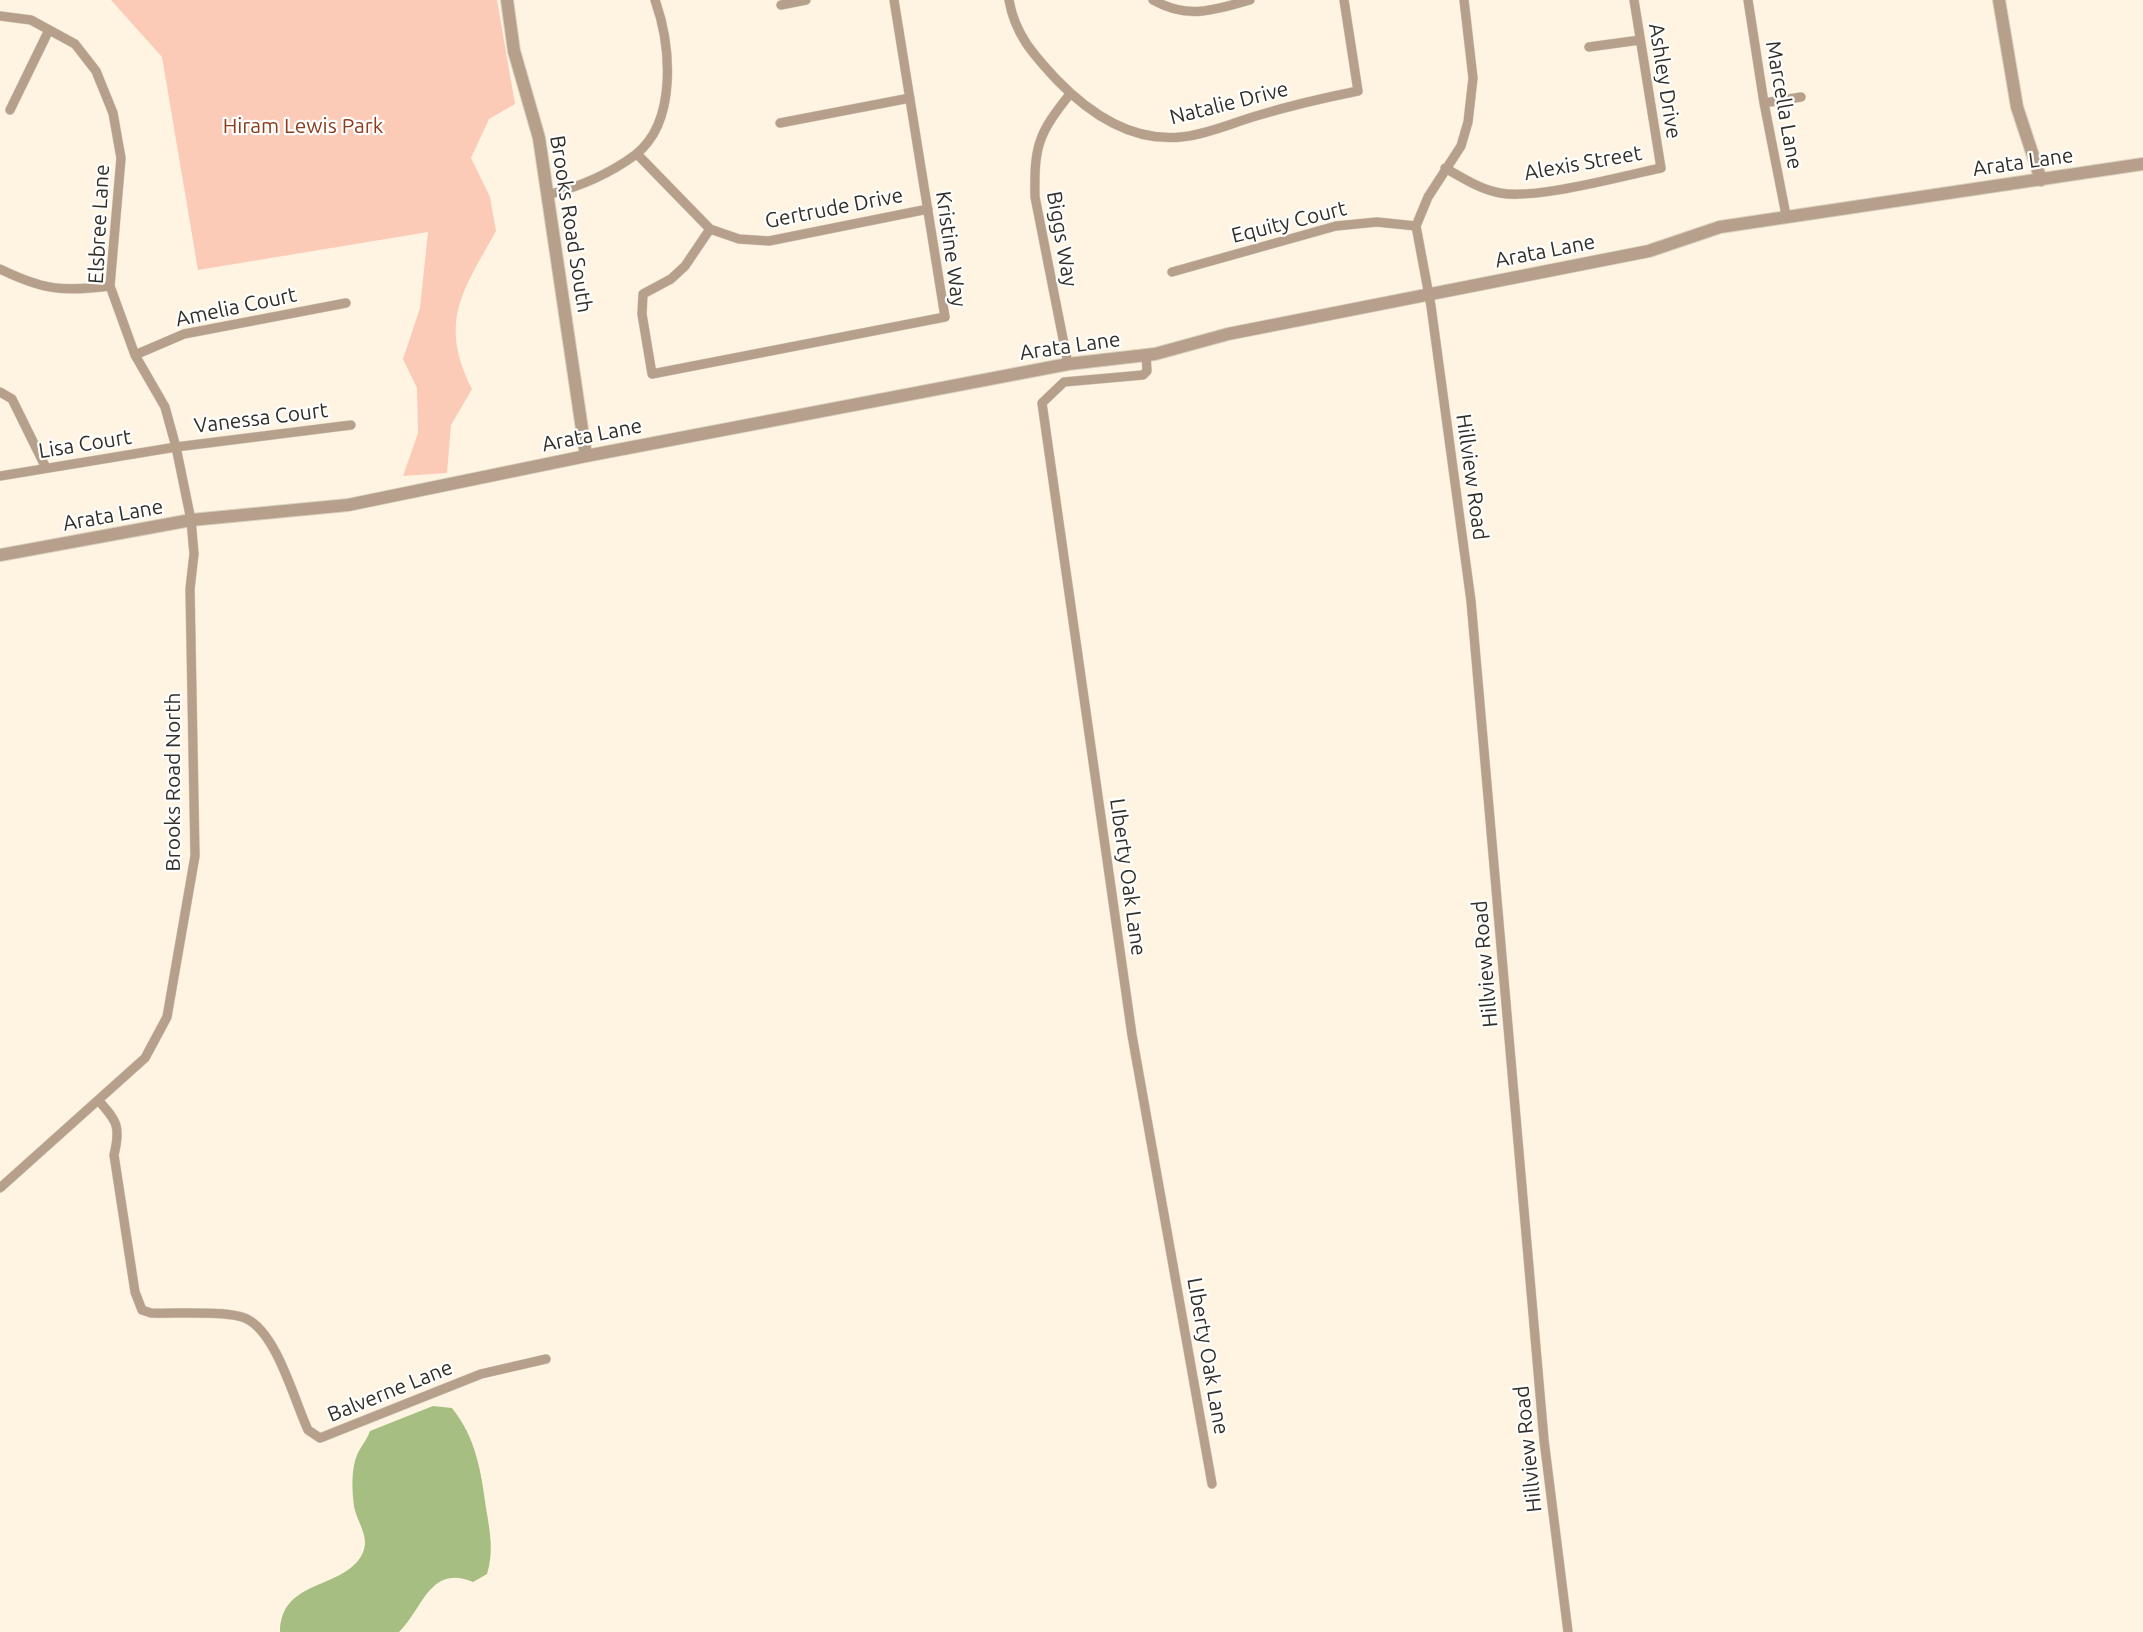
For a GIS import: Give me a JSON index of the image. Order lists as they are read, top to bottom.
{
  "streets": {
    "street": [
      "Ashley Drive",
      "Natalie Drive",
      "Marcella Lane",
      "Arata Lane",
      "Alexis Street",
      "Gertrude Drive",
      "Equity Court",
      "Elsbree Lane",
      "Brooks Road South",
      "Biggs Way",
      "Kristine Way",
      "Amelia Court",
      "Vanessa Court",
      "Lisa Court",
      "Hillview Road",
      "Brooks Road North",
      "LIberty Oak Lane",
      "Balverne Lane"
    ]
  },
  "crossings": [
    ["Ashley Drive", "Alexis Street"],
    ["Natalie Drive", "Biggs Way"],
    ["Marcella Lane", "Arata Lane"],
    ["Arata Lane", "Elsbree Lane"],
    ["Arata Lane", "Brooks Road South"],
    ["Arata Lane", "Biggs Way"],
    ["Arata Lane", "Hillview Road"],
    ["Arata Lane", "Brooks Road North"],
    ["Arata Lane", "LIberty Oak Lane"],
    ["Gertrude Drive", "Kristine Way"],
    ["Equity Court", "Hillview Road"],
    ["Elsbree Lane", "Amelia Court"],
    ["Elsbree Lane", "Vanessa Court"],
    ["Elsbree Lane", "Lisa Court"],
    ["Elsbree Lane", "Brooks Road North"],
    ["Vanessa Court", "Lisa Court"],
    ["Brooks Road North", "Balverne Lane"]
  ],
  "parks": ["Hiram Lewis Park"]
}
